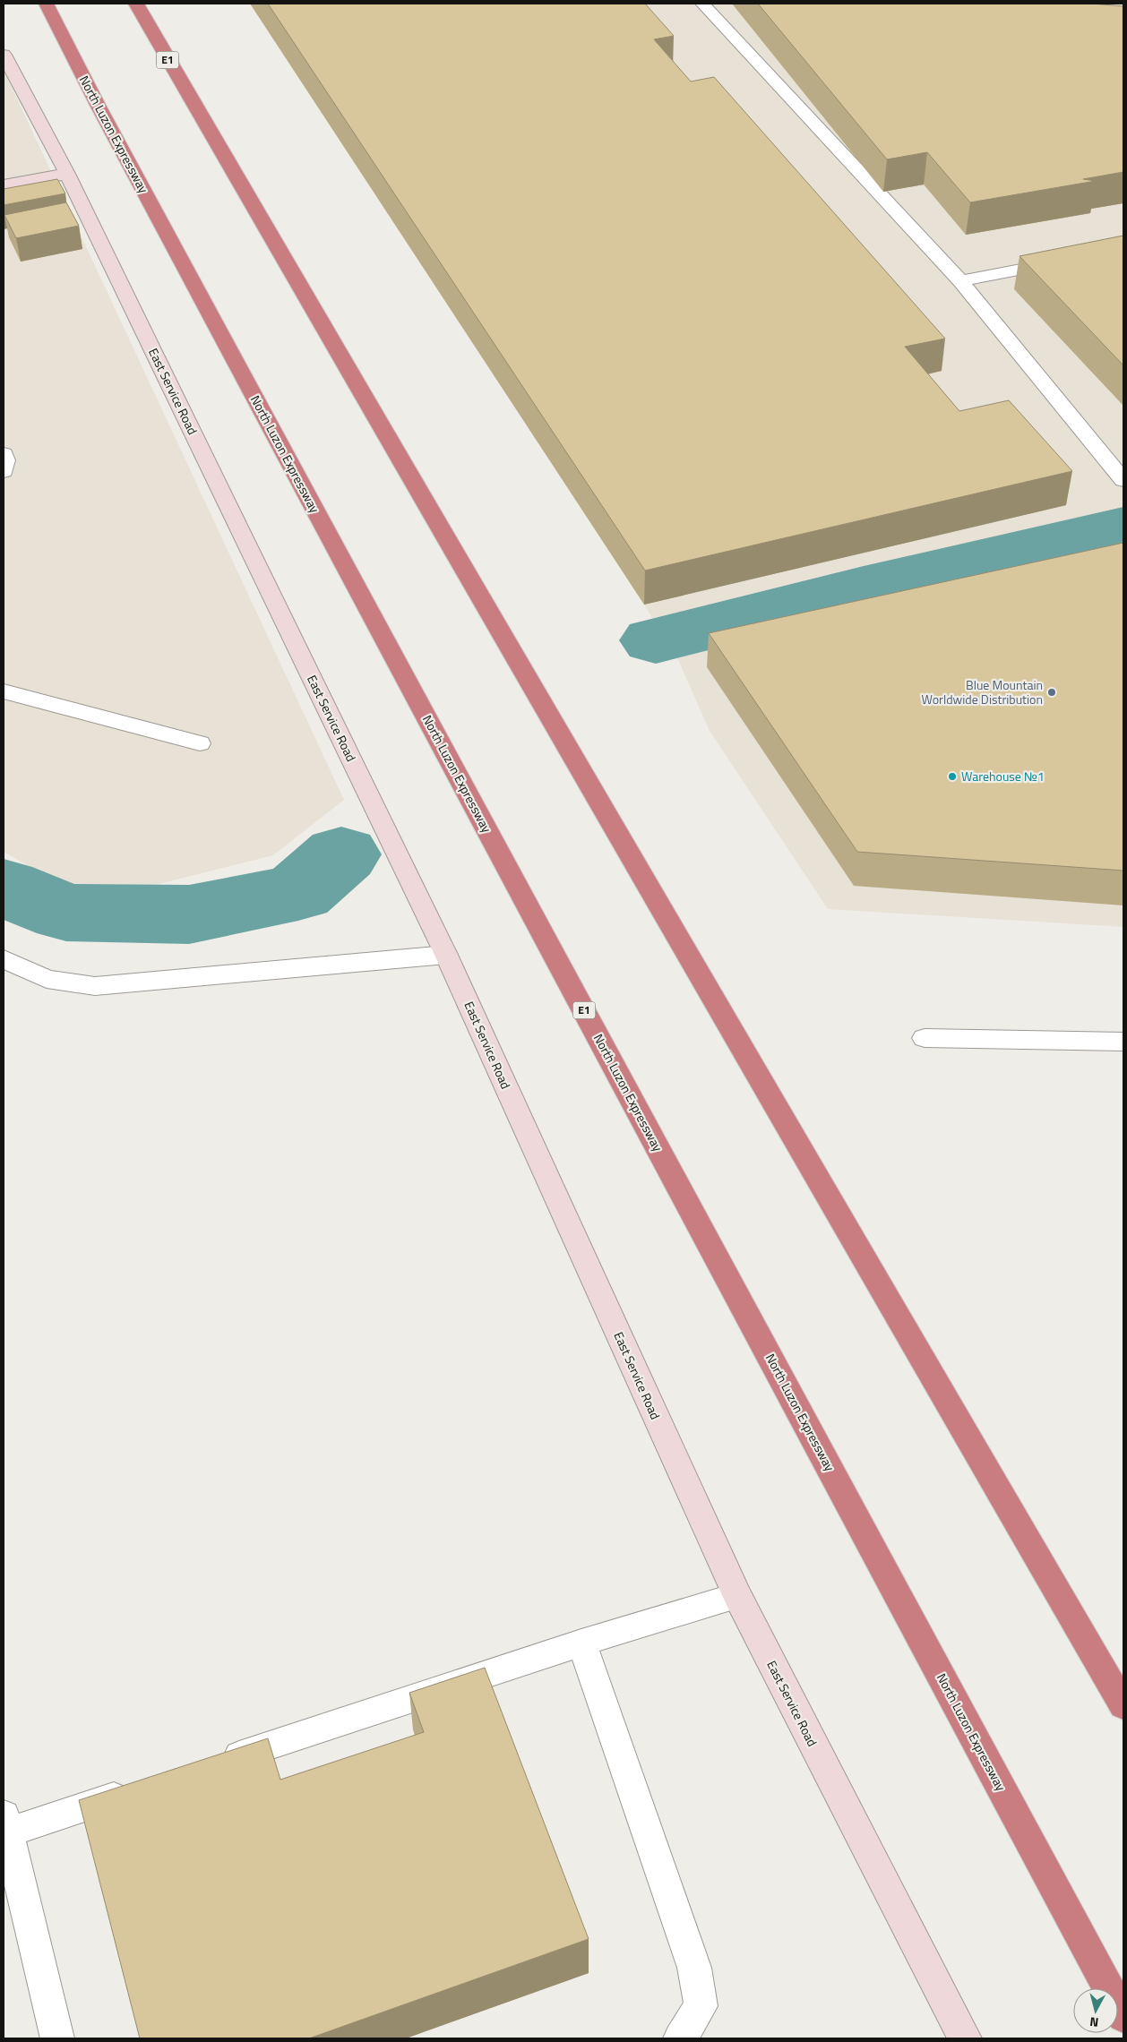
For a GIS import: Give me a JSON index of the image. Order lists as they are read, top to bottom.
{
  "streets": {
    "highway": ["E1", "North Luzon Expressway"],
    "street": ["East Service Road"]
  },
  "places": ["Blue Mountain Worldwide Distribution", "Warehouse №1"],
  "north": "bottom"
}
